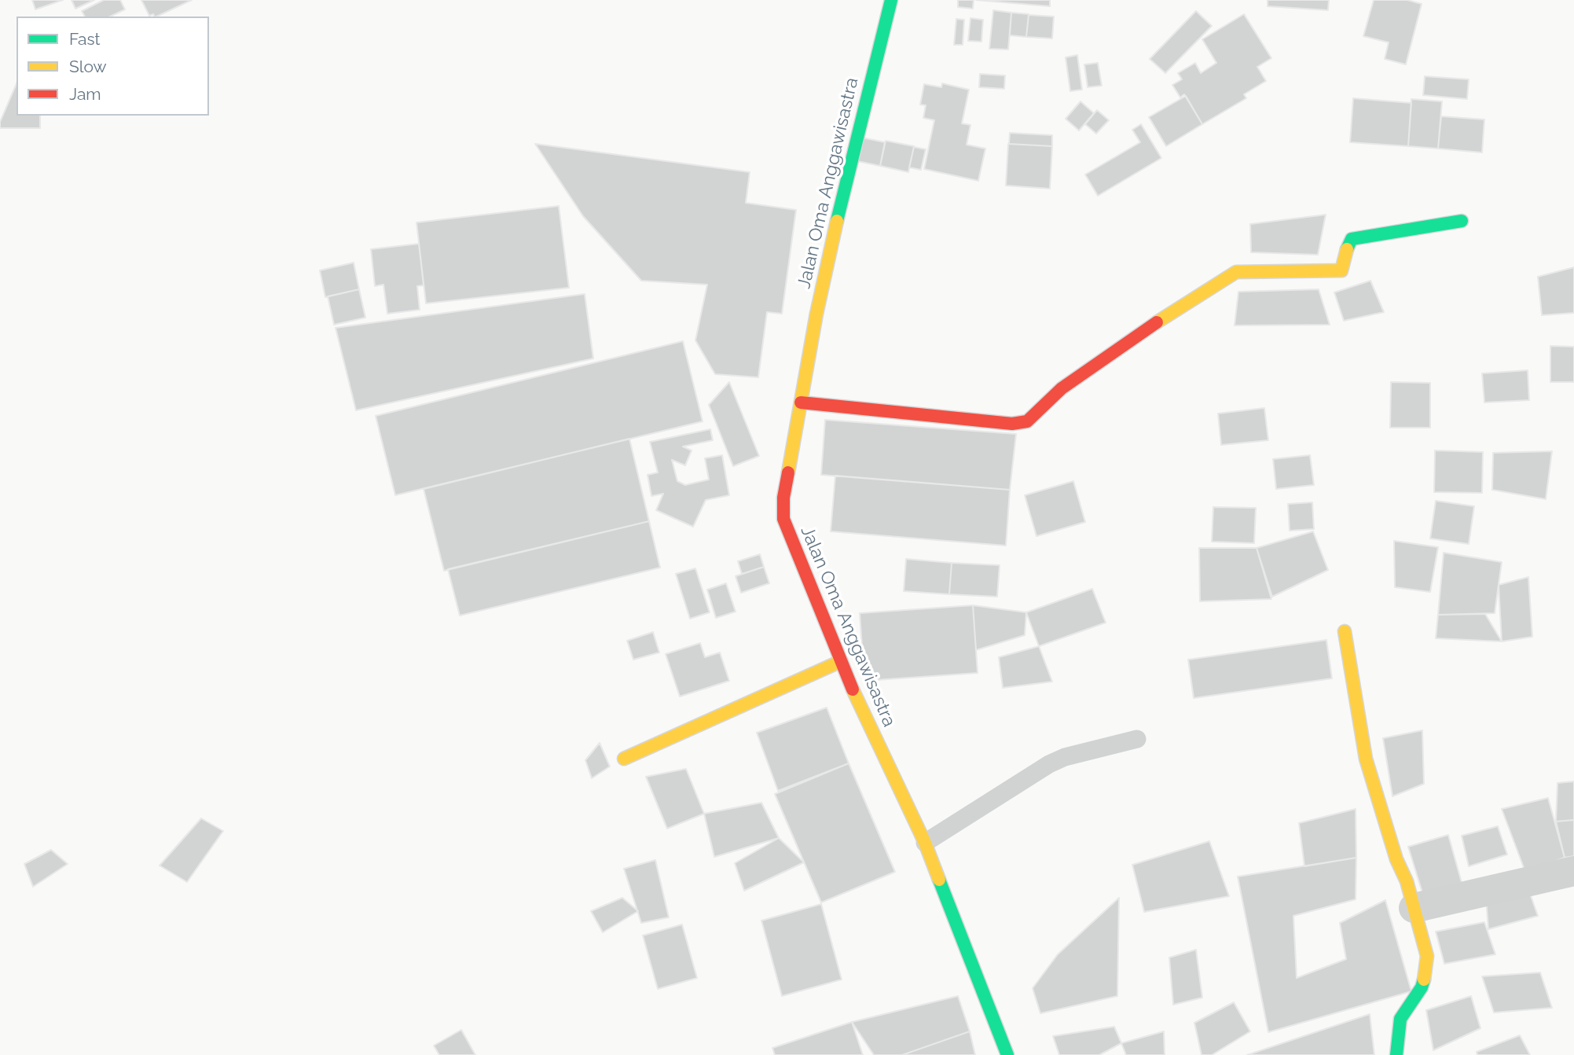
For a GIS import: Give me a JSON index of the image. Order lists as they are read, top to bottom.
{
  "streets": {
    "street": ["Jalan Oma Anggawisastra"]
  },
  "legend": ["Fast", "Slow", "Jam"]
}
